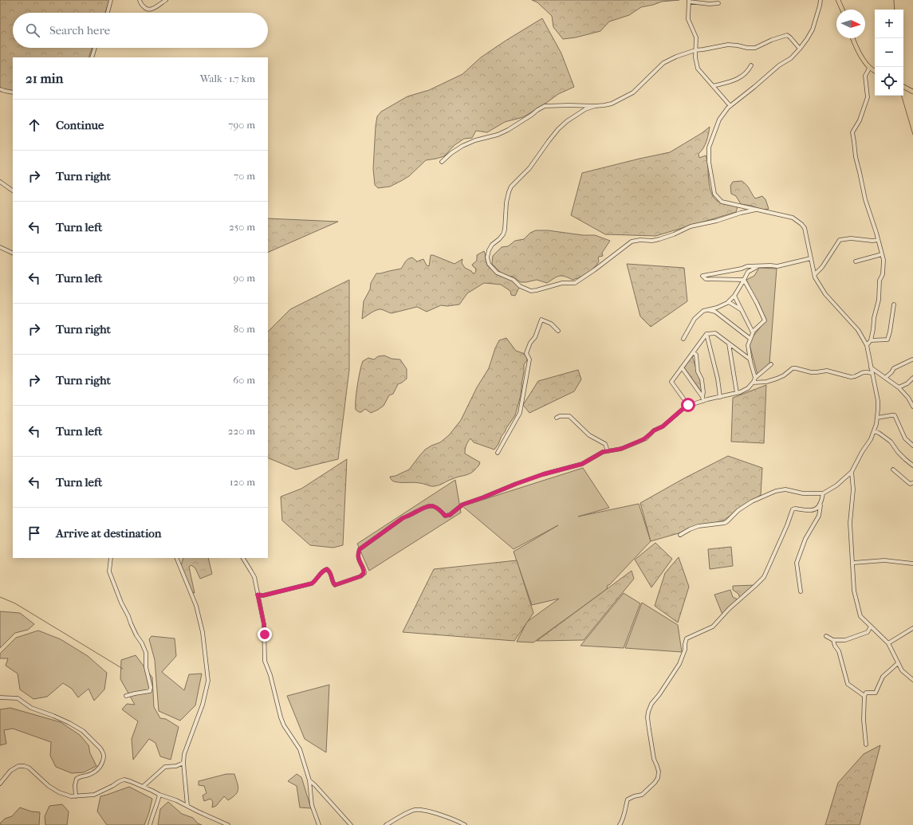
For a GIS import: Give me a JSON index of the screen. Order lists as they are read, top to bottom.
{
  "north": "right",
  "page": {
    "map_buttons": ["+", "−"],
    "search": "Search here",
    "heading": ["21 min", "Walk · 1.7 km"],
    "list": [
      ["Continue", "790 m"],
      ["Turn right", "70 m"],
      ["Turn left", "250 m"],
      ["Turn left", "90 m"],
      ["Turn right", "80 m"],
      ["Turn right", "60 m"],
      ["Turn left", "220 m"],
      ["Turn left", "120 m"],
      "Arrive at destination"
    ]
  }
}
